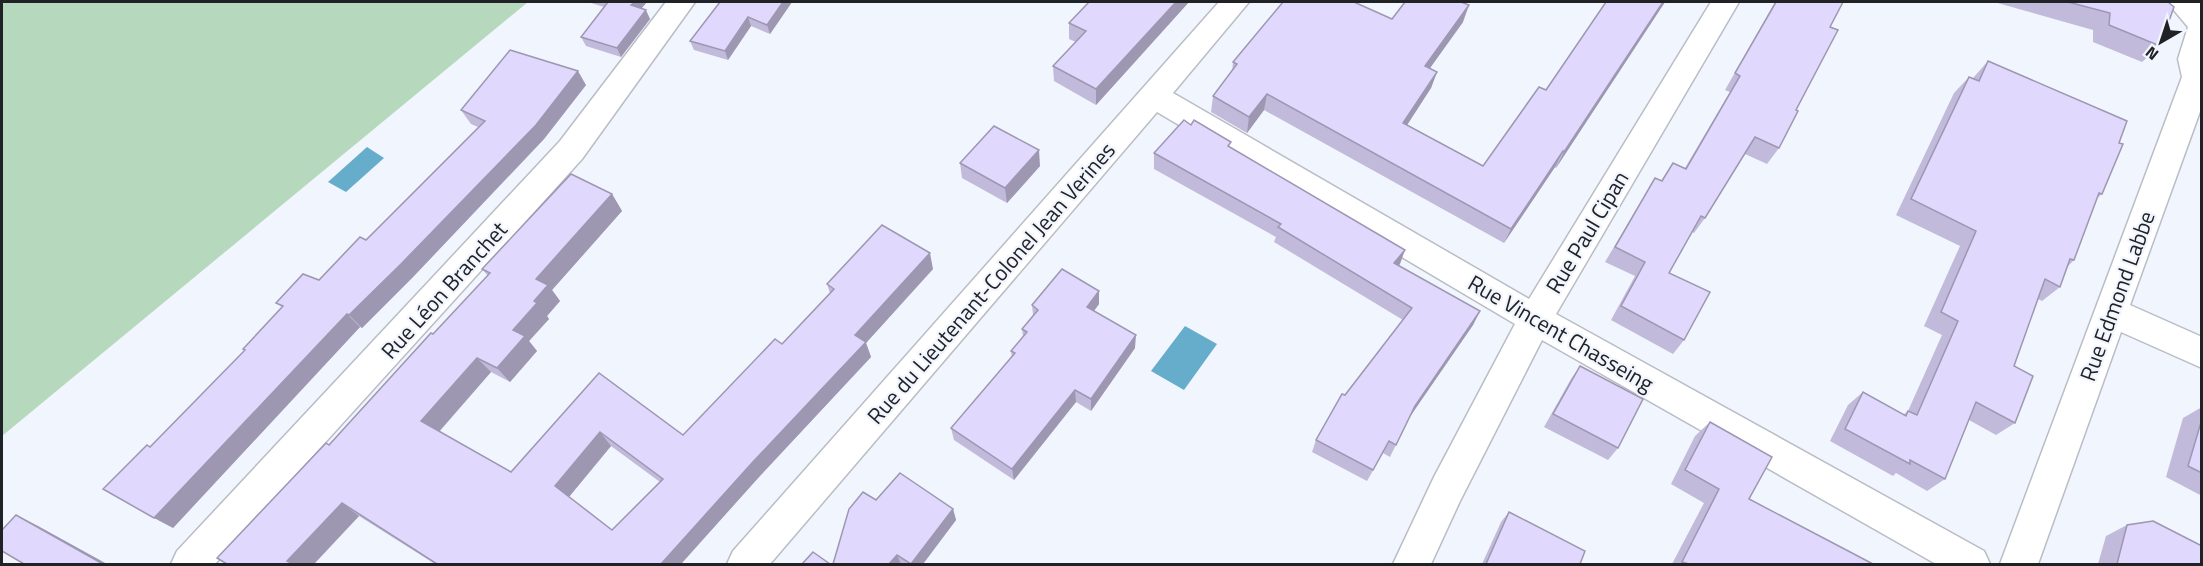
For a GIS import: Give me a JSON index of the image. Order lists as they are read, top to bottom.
{
  "streets": {
    "street": [
      "Rue Paul Cipan",
      "Rue du Lieutenant-Colonel Jean Verines",
      "Rue Léon Branchet",
      "Rue Edmond Labbe",
      "Rue Vincent Chasseing"
    ]
  },
  "crossings": [
    ["Rue Paul Cipan", "Rue Vincent Chasseing"],
    ["Rue du Lieutenant-Colonel Jean Verines", "Rue Vincent Chasseing"]
  ],
  "north": "bottom left"
}
